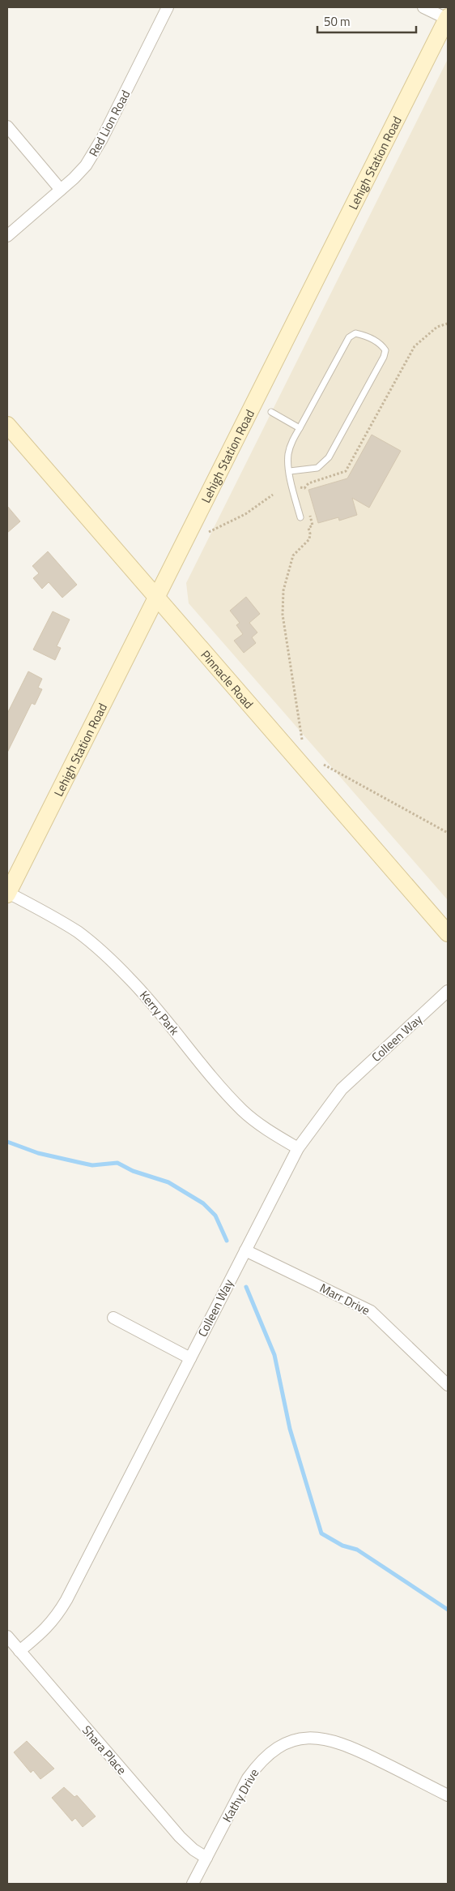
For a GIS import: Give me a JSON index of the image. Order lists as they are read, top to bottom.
{
  "streets": {
    "main road": ["Lehigh Station Road", "Pinnacle Road"],
    "street": [
      "Red Lion Road",
      "Kerry Park",
      "Colleen Way",
      "Marr Drive",
      "Shara Place",
      "Kathy Drive"
    ]
  },
  "crossings": [
    ["Lehigh Station Road", "Pinnacle Road"],
    ["Lehigh Station Road", "Kerry Park"],
    ["Kerry Park", "Colleen Way"],
    ["Colleen Way", "Marr Drive"],
    ["Colleen Way", "Shara Place"],
    ["Shara Place", "Kathy Drive"]
  ],
  "scale_bar": "50 m"
}
